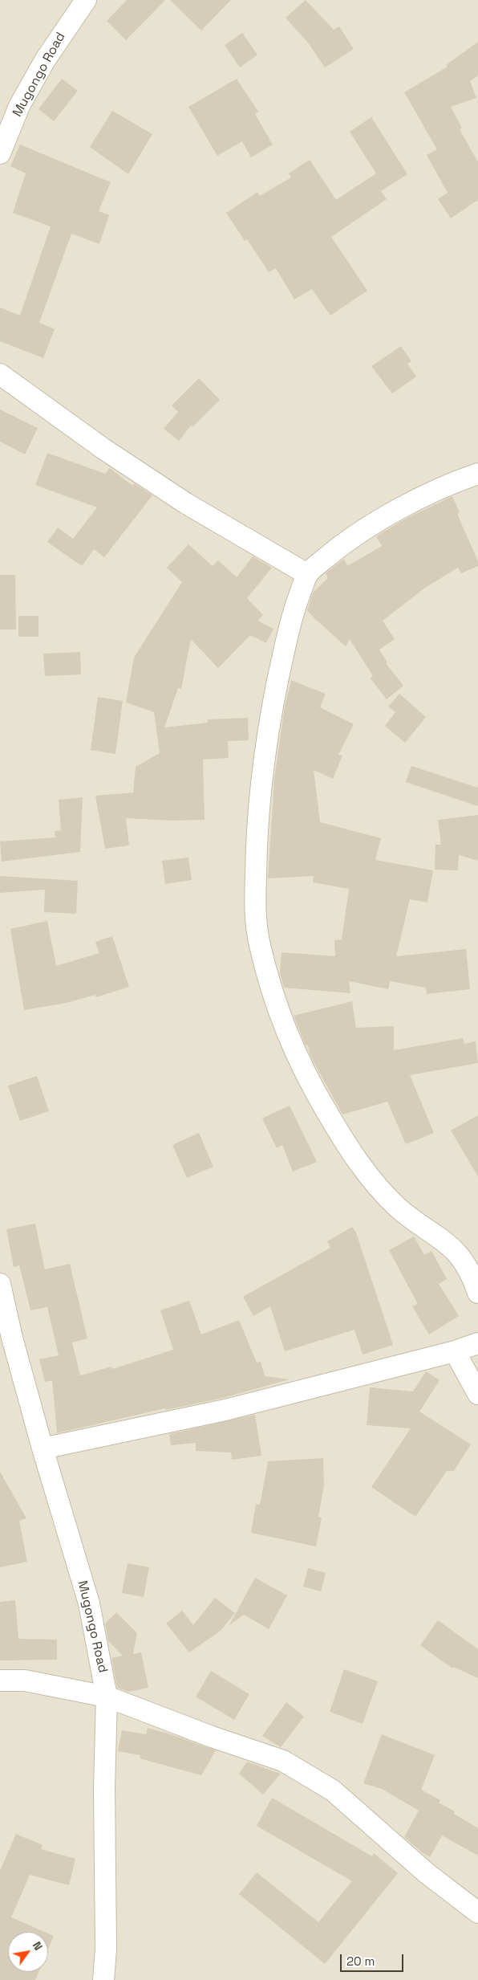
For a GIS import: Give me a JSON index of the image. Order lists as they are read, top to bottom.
{
  "streets": {
    "street": ["Mugongo Road"]
  },
  "scale_bar": "20 m",
  "north": "top right"
}
